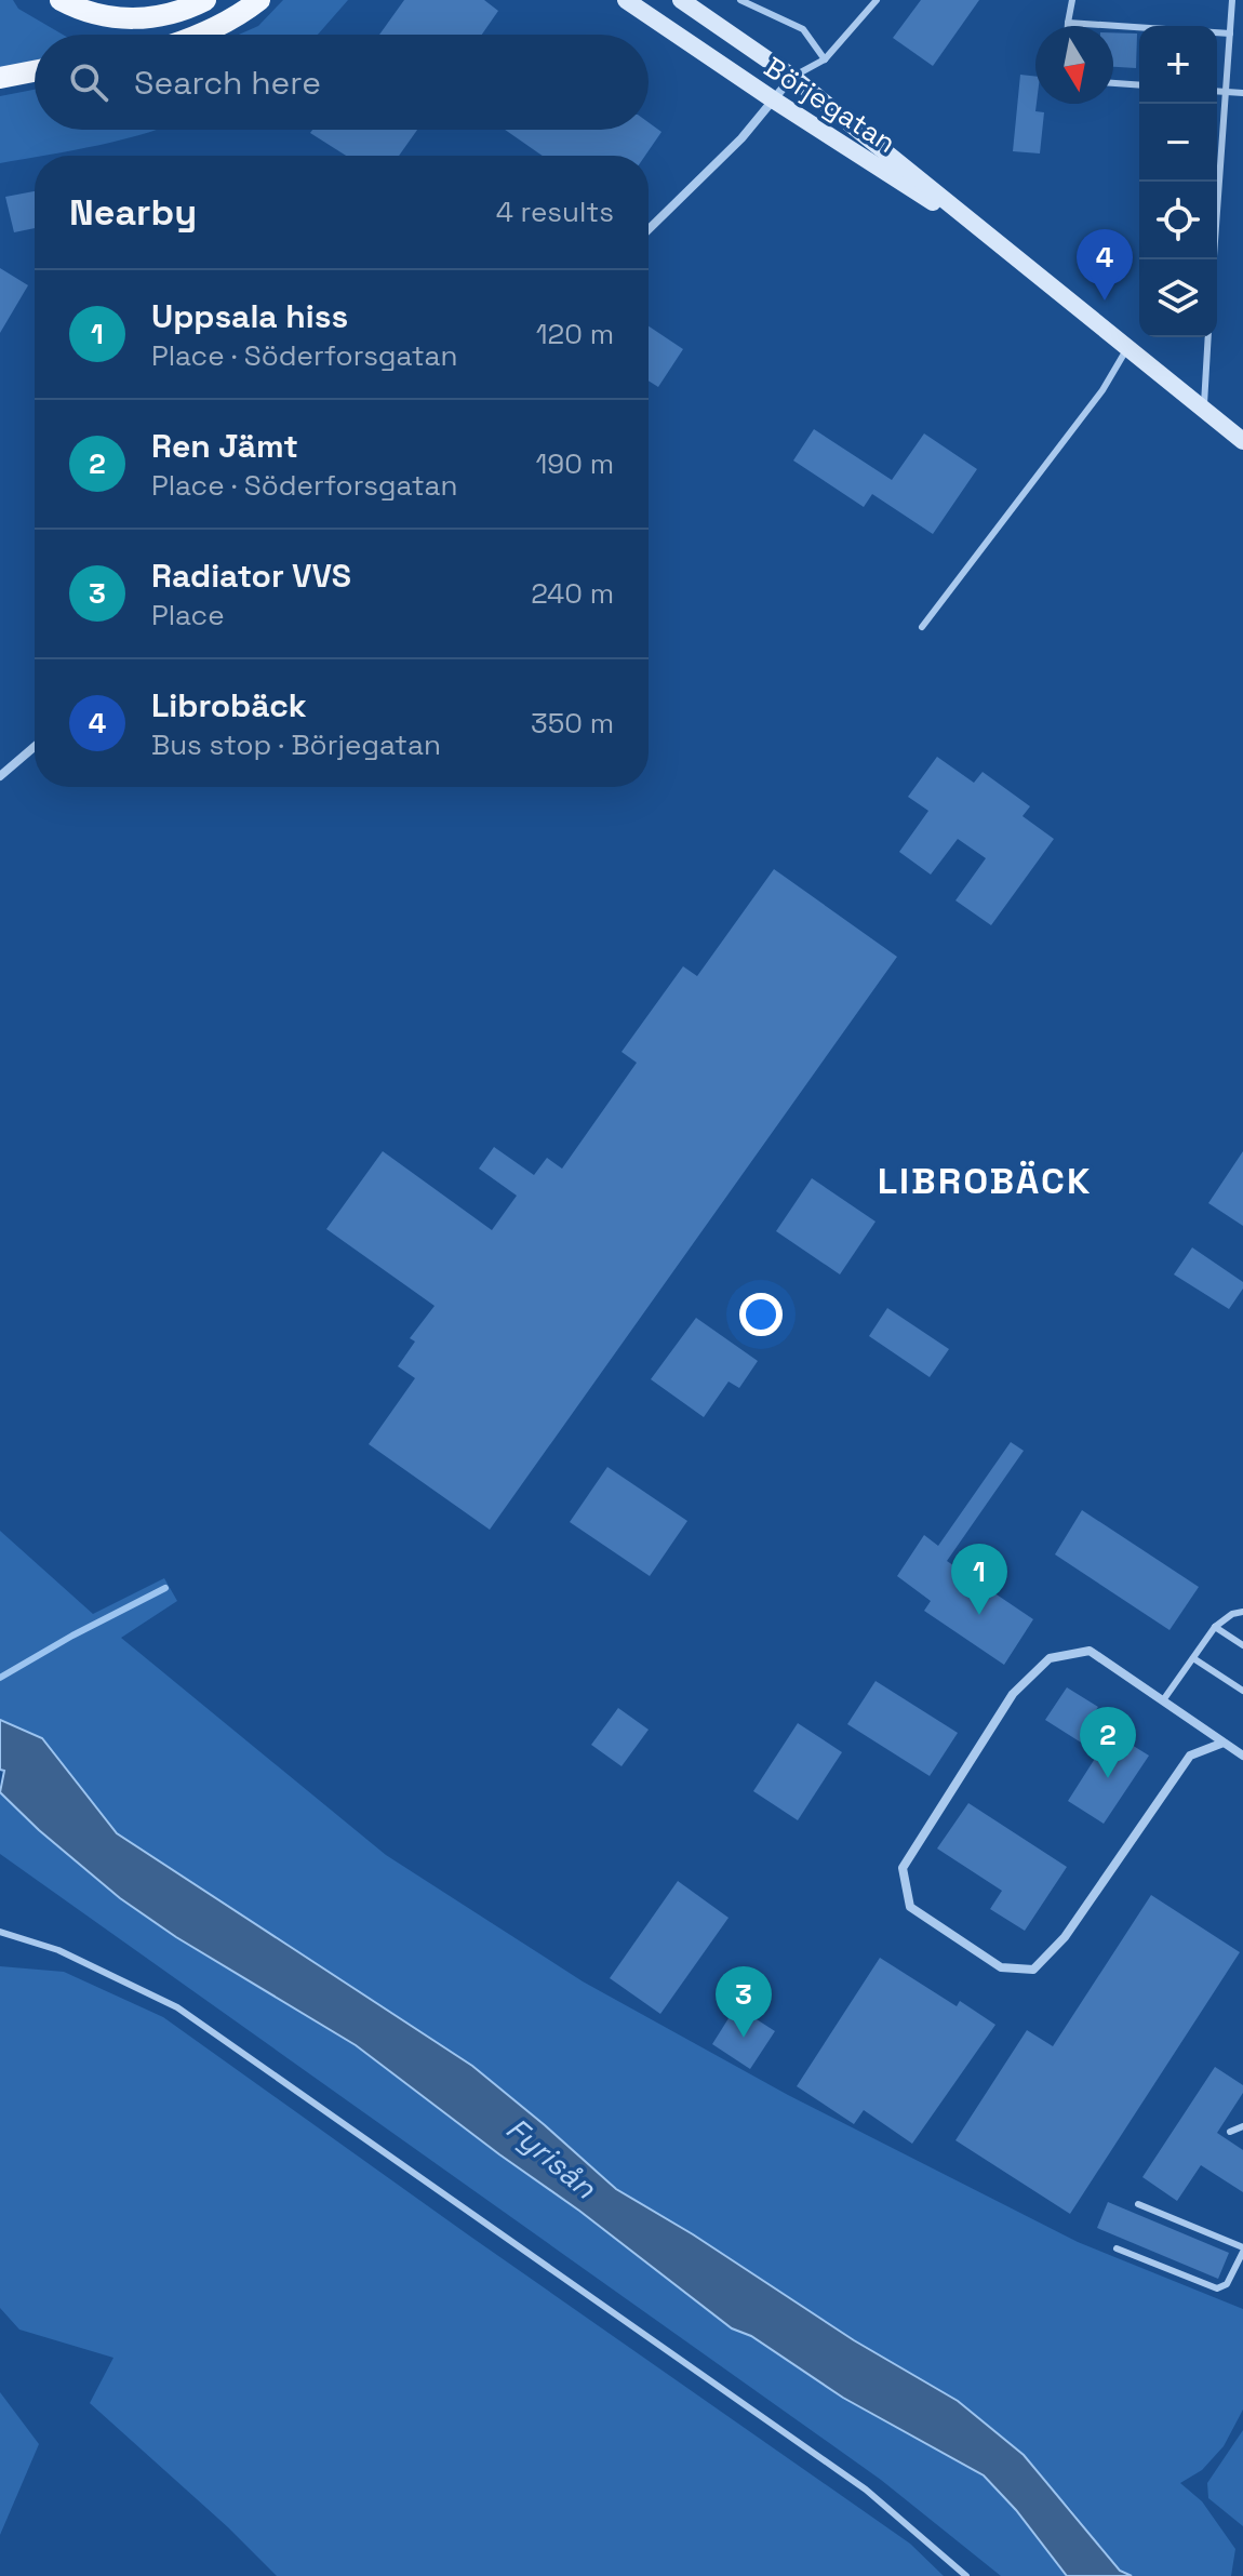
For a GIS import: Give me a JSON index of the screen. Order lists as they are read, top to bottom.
{
  "streets": {
    "main road": ["Börjegatan"]
  },
  "districts": ["LIBROBÄCK"],
  "water": ["Fyrisån"],
  "north": "bottom",
  "page": {
    "map_buttons": ["+", "−"],
    "search": "Search here",
    "heading": ["Nearby", "4 results"],
    "pins": [
      "4",
      "1",
      "2",
      "3"
    ],
    "list": [
      {
        "mark": "1",
        "name": "Uppsala hiss",
        "note": "Place · Söderforsgatan",
        "value": "120 m"
      },
      {
        "mark": "2",
        "name": "Ren Jämt",
        "note": "Place · Söderforsgatan",
        "value": "190 m"
      },
      {
        "mark": "3",
        "name": "Radiator VVS",
        "note": "Place",
        "value": "240 m"
      },
      {
        "mark": "4",
        "name": "Librobäck",
        "note": "Bus stop · Börjegatan",
        "value": "350 m"
      }
    ]
  }
}
